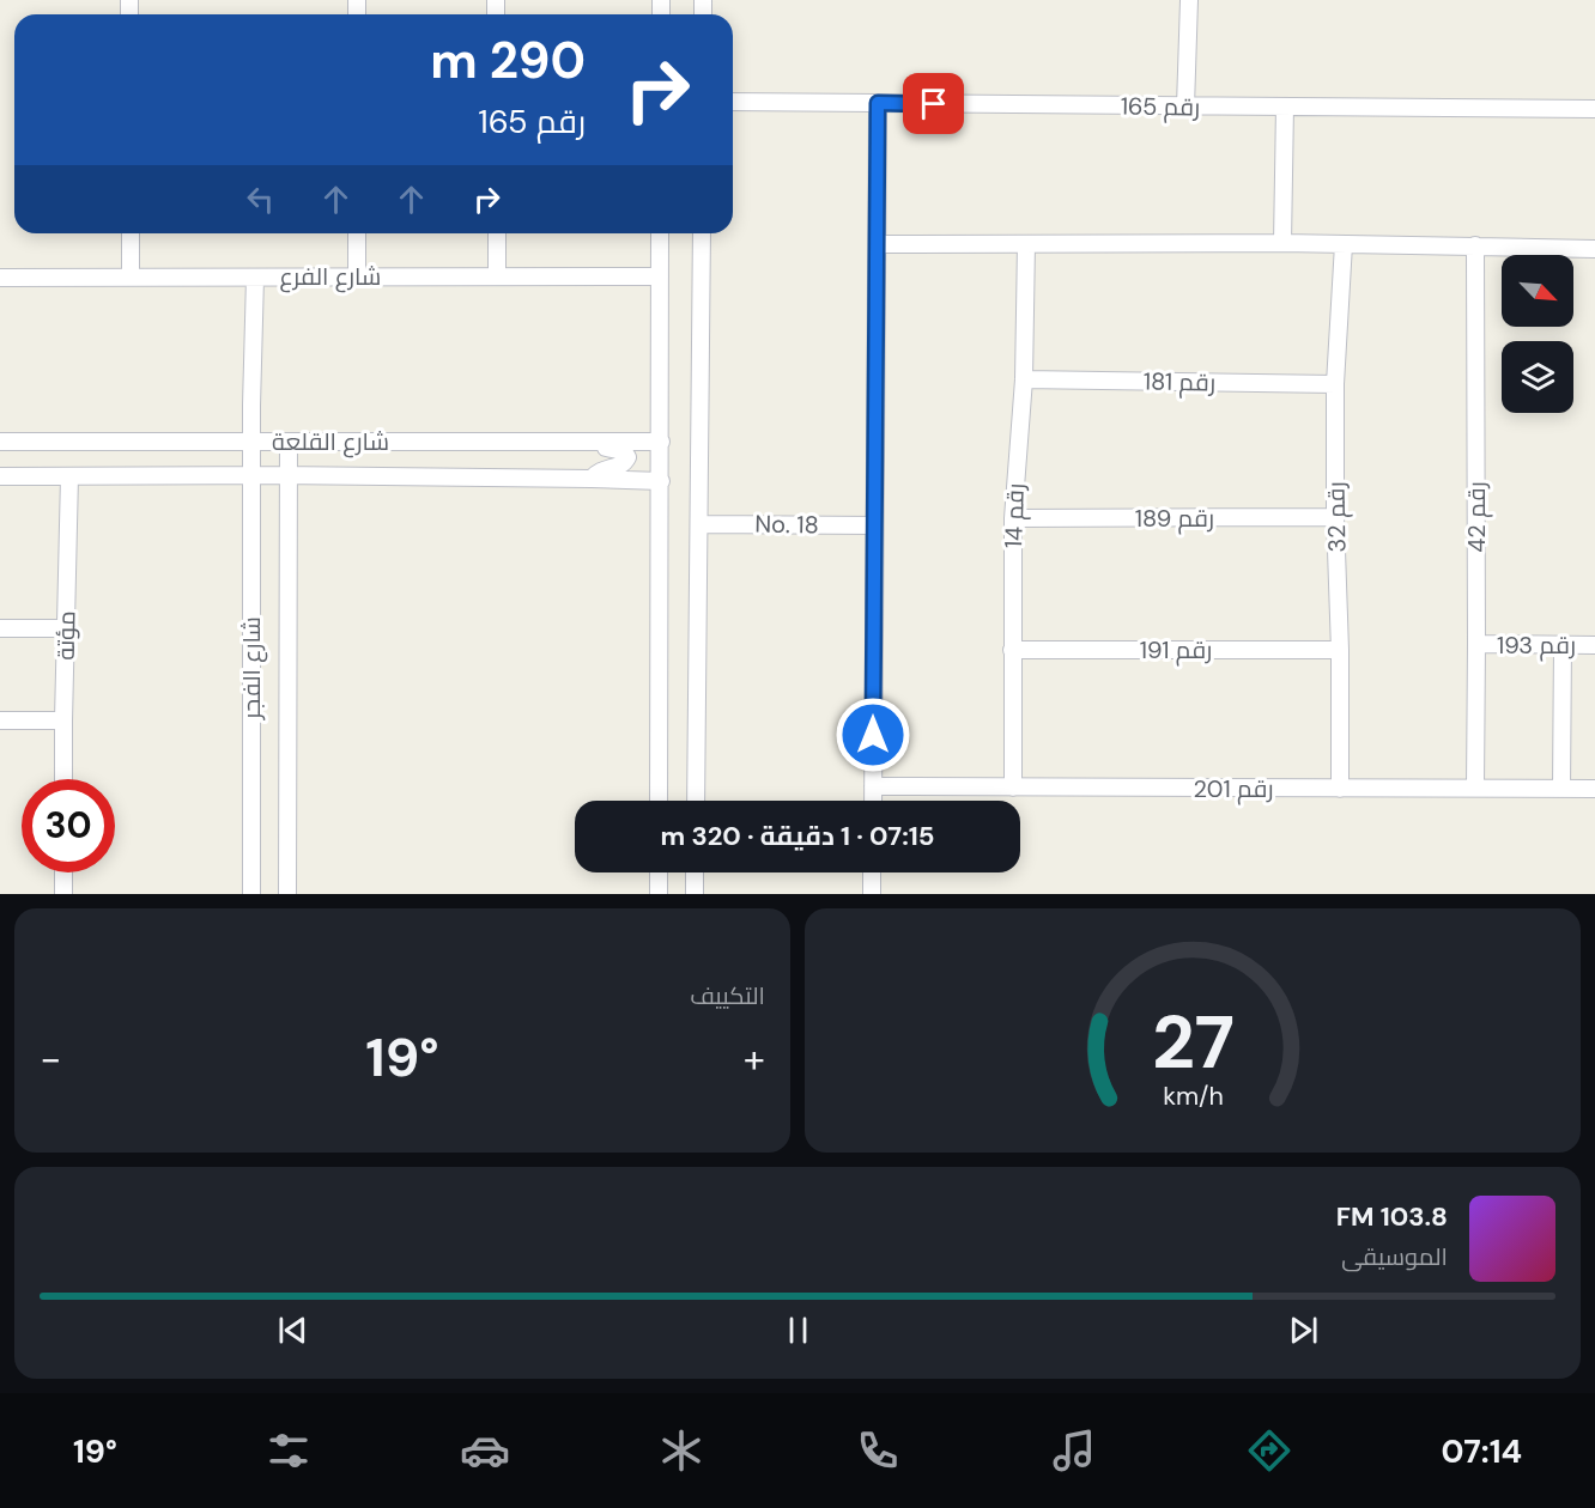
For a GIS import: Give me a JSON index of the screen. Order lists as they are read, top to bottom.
{
  "streets": {
    "street": [
      "رقم 165",
      "شارع الفرع",
      "رقم 181",
      "شارع القلعة",
      "رقم 14",
      "رقم 32",
      "رقم 42",
      "رقم 189",
      "No. 18",
      "مؤتة",
      "رقم 193",
      "رقم 191",
      "شارع الفجر",
      "رقم 201"
    ]
  },
  "crossings": [
    ["شارع الفرع", "شارع الفجر"],
    ["رقم 181", "رقم 14"],
    ["رقم 181", "رقم 32"],
    ["شارع القلعة", "مؤتة"],
    ["شارع القلعة", "شارع الفجر"],
    ["رقم 14", "رقم 189"],
    ["رقم 14", "رقم 191"],
    ["رقم 14", "رقم 201"],
    ["رقم 32", "رقم 189"],
    ["رقم 32", "رقم 191"],
    ["رقم 32", "رقم 201"],
    ["رقم 42", "رقم 193"],
    ["رقم 42", "رقم 201"]
  ],
  "north": "bottom right",
  "page": {
    "turn": ["290 m", "رقم 165"],
    "limit": "30",
    "trip": "07:15 · 1 دقيقة · 320 m",
    "tile": "التكييف",
    "heat": ["−", "19°", "+"],
    "song": ["103.8 FM", "الموسيقى"],
    "tabs": ["07:14", "19°"],
    "gauge": ["27", "km/h"]
  }
}
